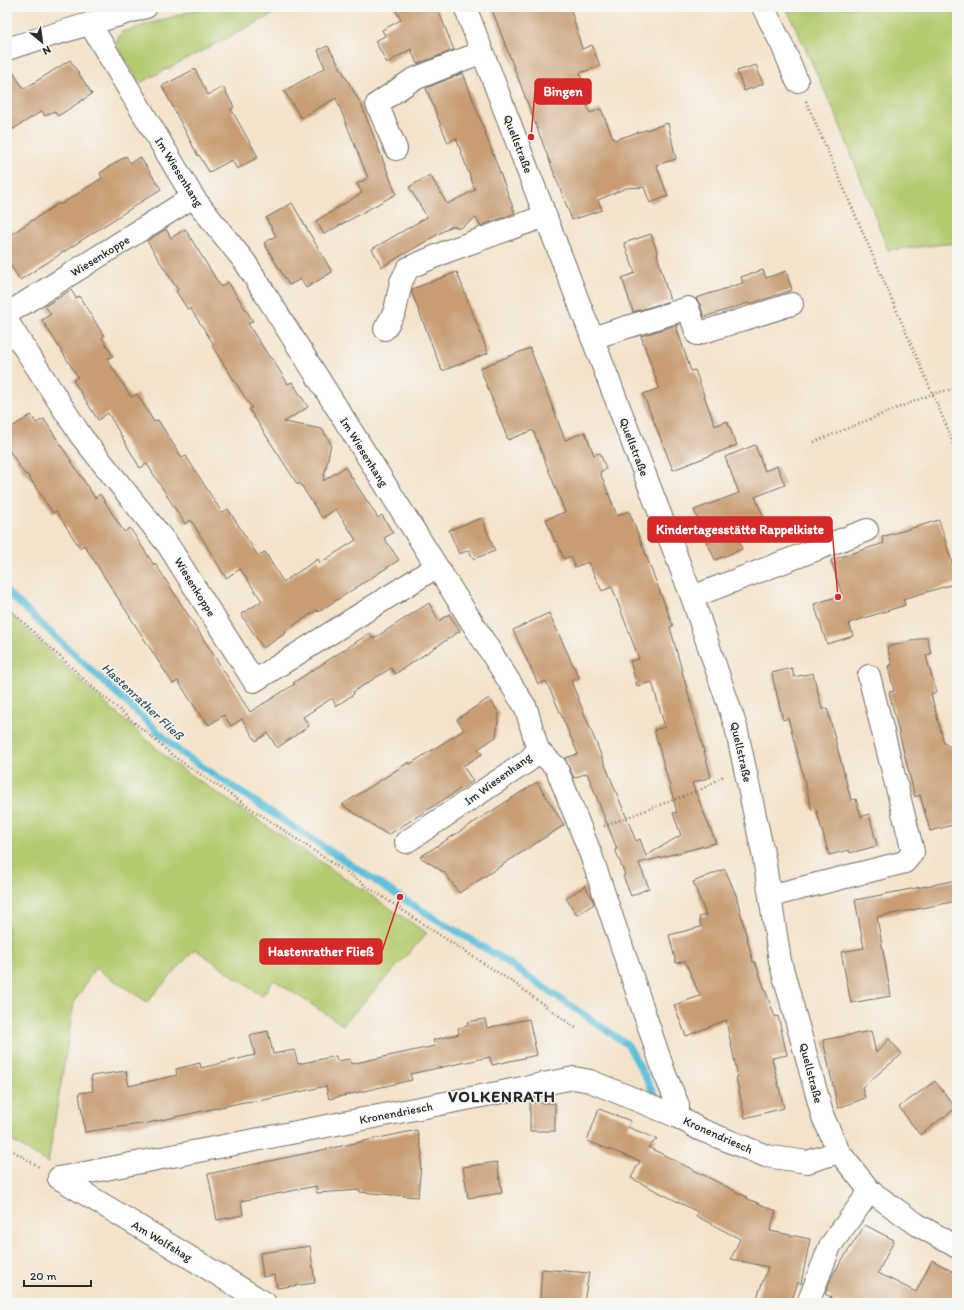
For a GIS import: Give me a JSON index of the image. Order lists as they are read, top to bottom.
{
  "streets": {
    "street": [
      "Quellstraße",
      "Im Wiesenhang",
      "Wiesenkoppe",
      "Kronendriesch",
      "Am Wolfshag"
    ]
  },
  "crossings": [
    ["Quellstraße", "Kronendriesch"],
    ["Im Wiesenhang", "Wiesenkoppe"],
    ["Kronendriesch", "Am Wolfshag"]
  ],
  "districts": ["VOLKENRATH"],
  "water": ["Hastenrather Fließ"],
  "places": ["Bingen", "Kindertagesstätte Rappelkiste", "Hastenrather Fließ"],
  "scale_bar": "20 m",
  "north": "bottom right"
}
